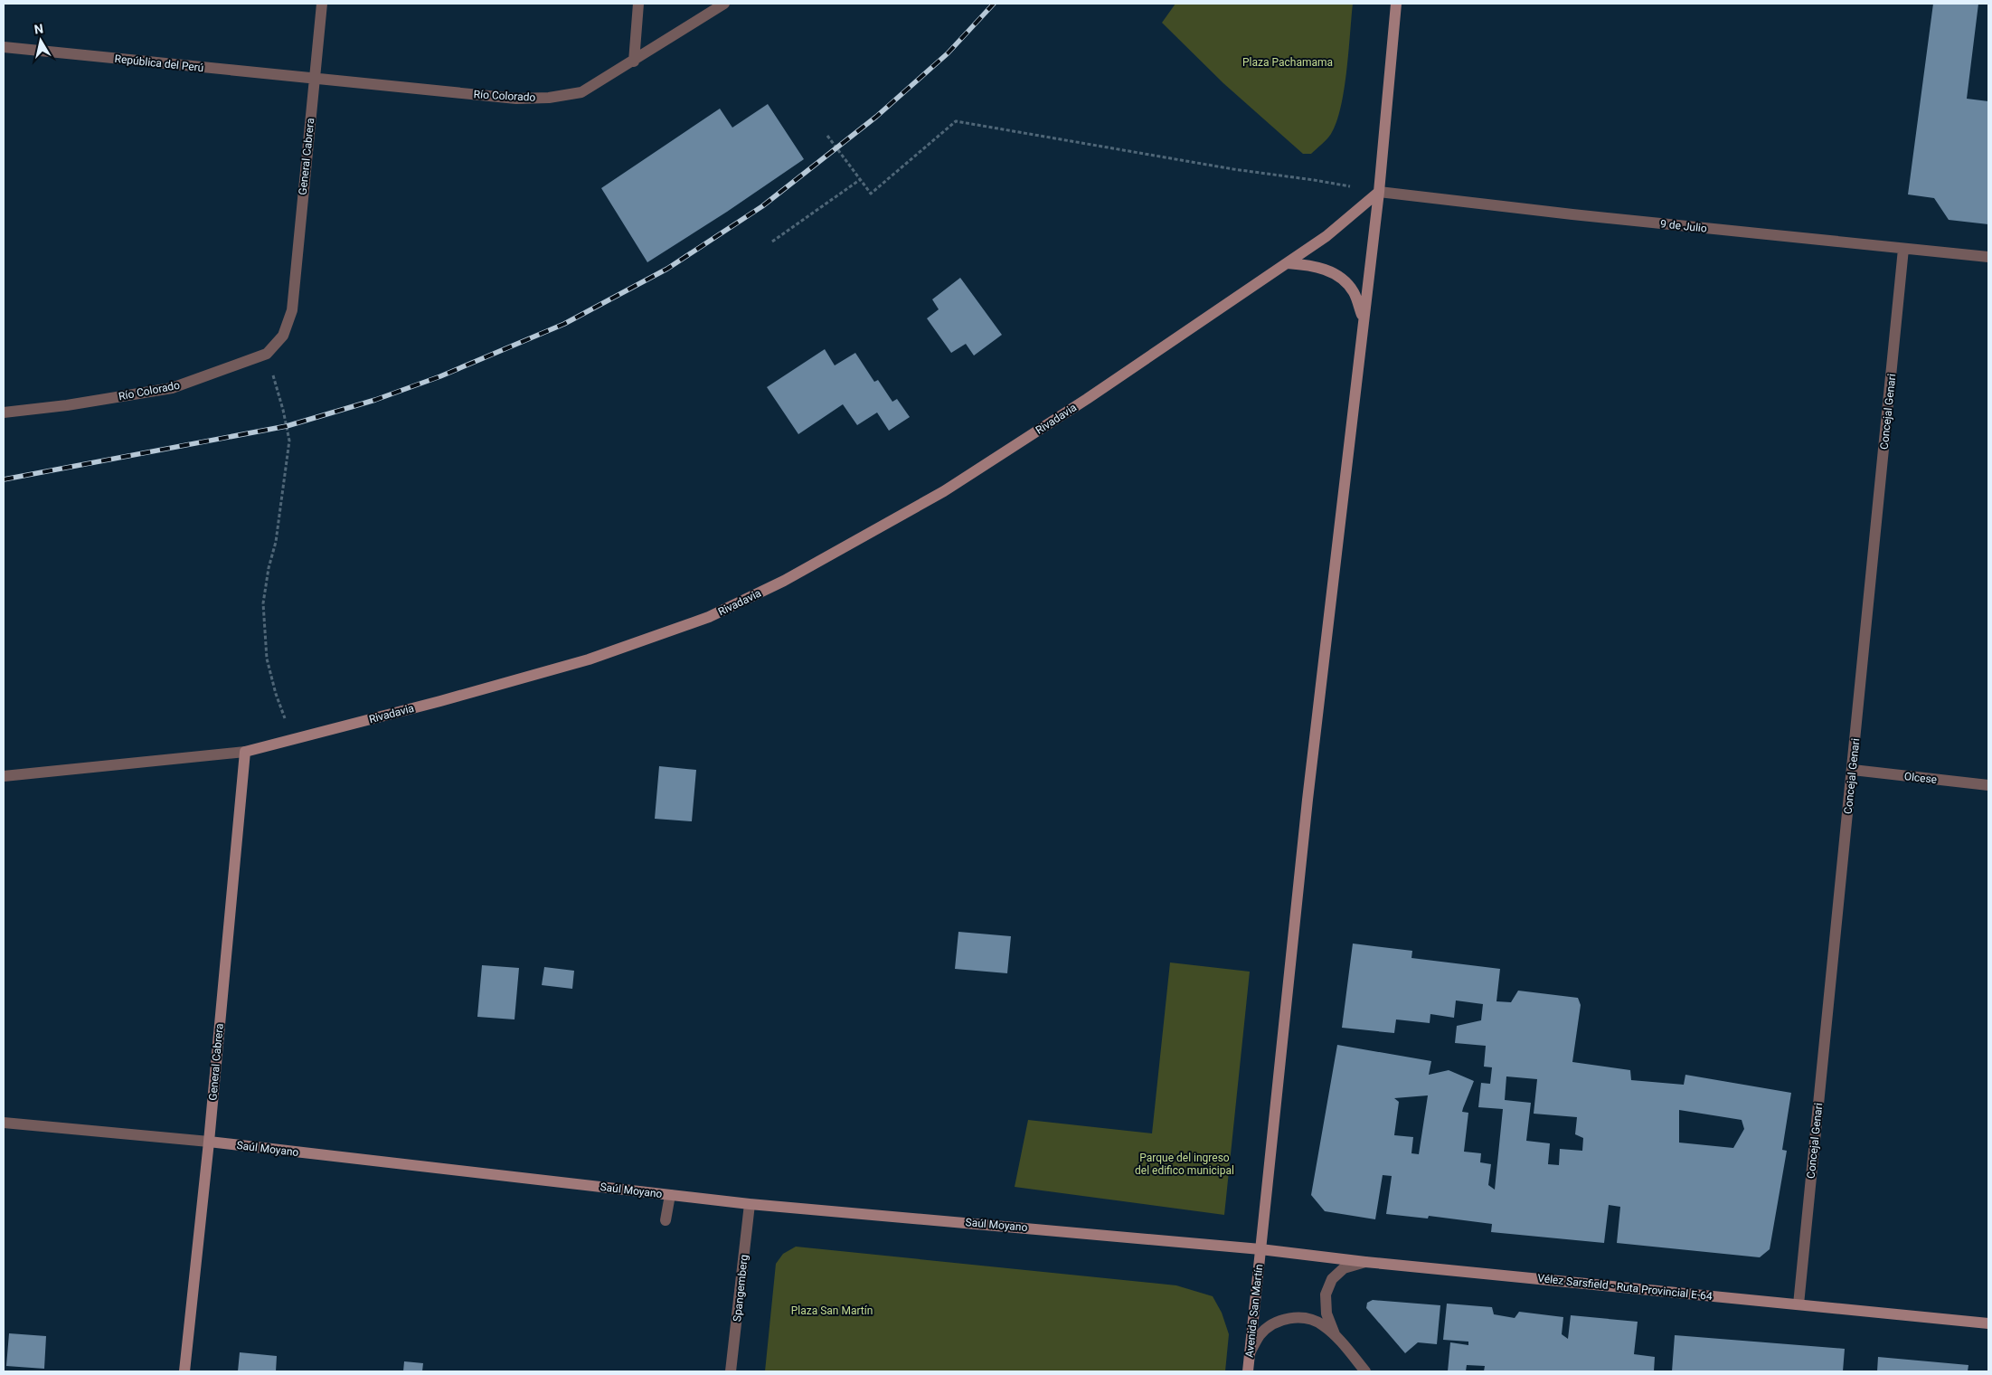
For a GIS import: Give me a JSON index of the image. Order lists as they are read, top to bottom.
{
  "streets": {
    "street": [
      "República del Perú",
      "Río Colorado",
      "General Cabrera",
      "9 de Julio",
      "Concejal Genari",
      "Rivadavia",
      "Olcese",
      "Saúl Moyano",
      "Vélez Sarsfield - Ruta Provincial E-64",
      "Spangemberg",
      "Avenida San Martín"
    ]
  },
  "crossings": [
    ["República del Perú", "Río Colorado"],
    ["República del Perú", "General Cabrera"],
    ["Río Colorado", "General Cabrera"],
    ["General Cabrera", "Rivadavia"],
    ["General Cabrera", "Saúl Moyano"],
    ["9 de Julio", "Concejal Genari"],
    ["9 de Julio", "Rivadavia"],
    ["9 de Julio", "Avenida San Martín"],
    ["Concejal Genari", "Olcese"],
    ["Concejal Genari", "Vélez Sarsfield - Ruta Provincial E-64"],
    ["Rivadavia", "Avenida San Martín"],
    ["Saúl Moyano", "Vélez Sarsfield - Ruta Provincial E-64"],
    ["Saúl Moyano", "Spangemberg"],
    ["Saúl Moyano", "Avenida San Martín"],
    ["Vélez Sarsfield - Ruta Provincial E-64", "Avenida San Martín"]
  ],
  "parks": ["Plaza Pachamama", "Parque del ingreso del edifico municipal", "Plaza San Martín"],
  "north": "top"
}
